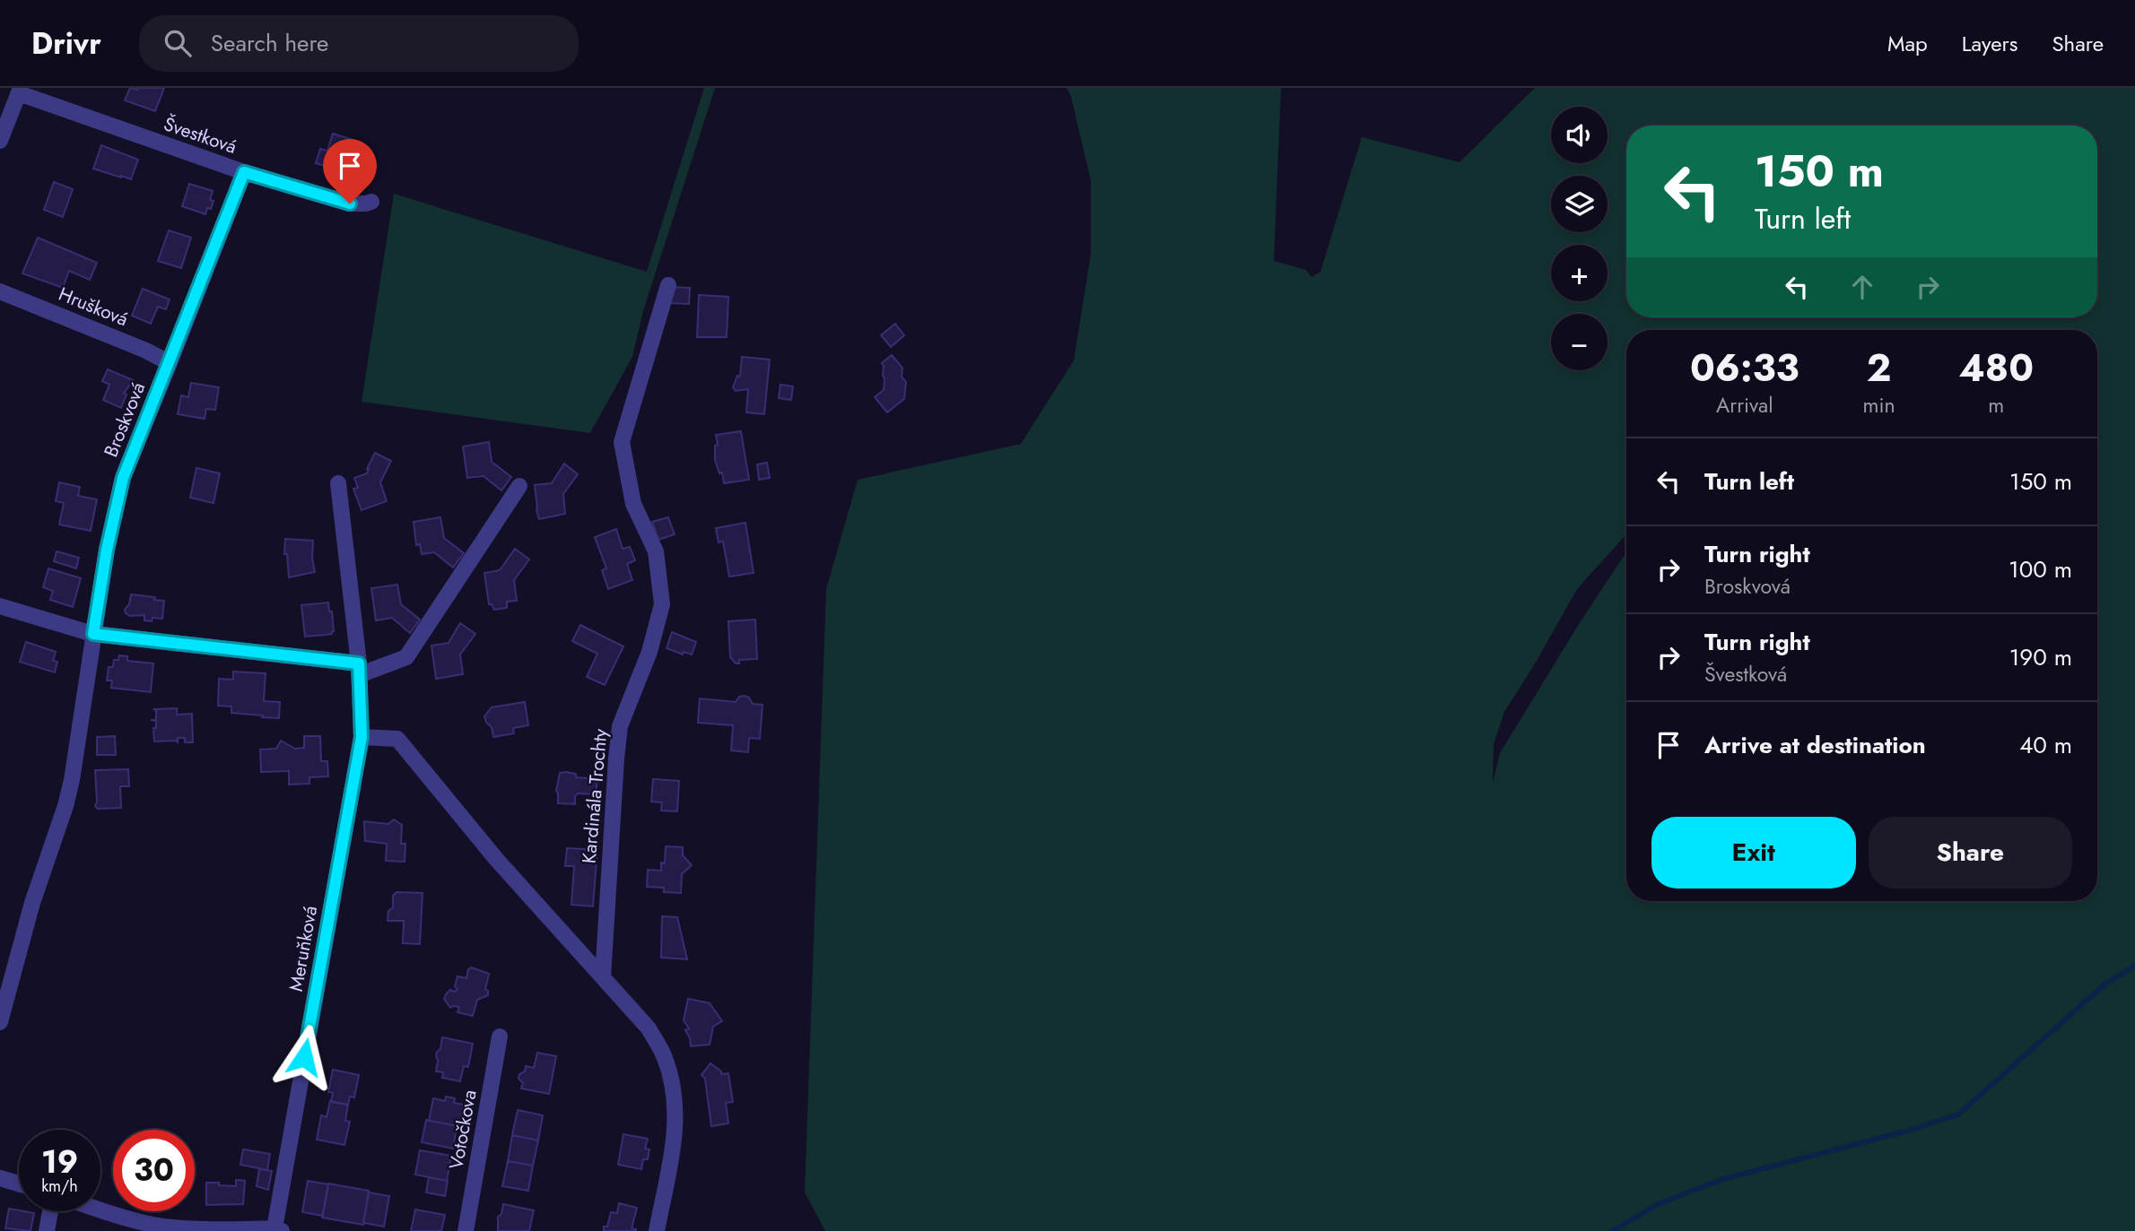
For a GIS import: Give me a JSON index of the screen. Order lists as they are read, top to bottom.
{
  "streets": {
    "street": [
      "Švestková",
      "Hrušková",
      "Broskvová",
      "Kardinála Trochty",
      "Meruňková",
      "Votočkova"
    ]
  },
  "crossings": [
    ["Švestková", "Broskvová"],
    ["Hrušková", "Broskvová"]
  ],
  "page": {
    "header": "Drivr",
    "search": "Search here",
    "nav": ["Map", "Layers", "Share"],
    "map_buttons": ["+", "−"],
    "turn": ["150 m", "Turn left"],
    "eta": [
      "06:33",
      "Arrival",
      "2",
      "min",
      "480",
      "m"
    ],
    "list": [
      {
        "name": "Turn left",
        "value": "150 m"
      },
      {
        "name": "Turn right",
        "note": "Broskvová",
        "value": "100 m"
      },
      {
        "name": "Turn right",
        "note": "Švestková",
        "value": "190 m"
      },
      {
        "name": "Arrive at destination",
        "value": "40 m"
      }
    ],
    "buttons": ["Exit", "Share"],
    "speed": "19 km/h",
    "limit": "30"
  }
}
